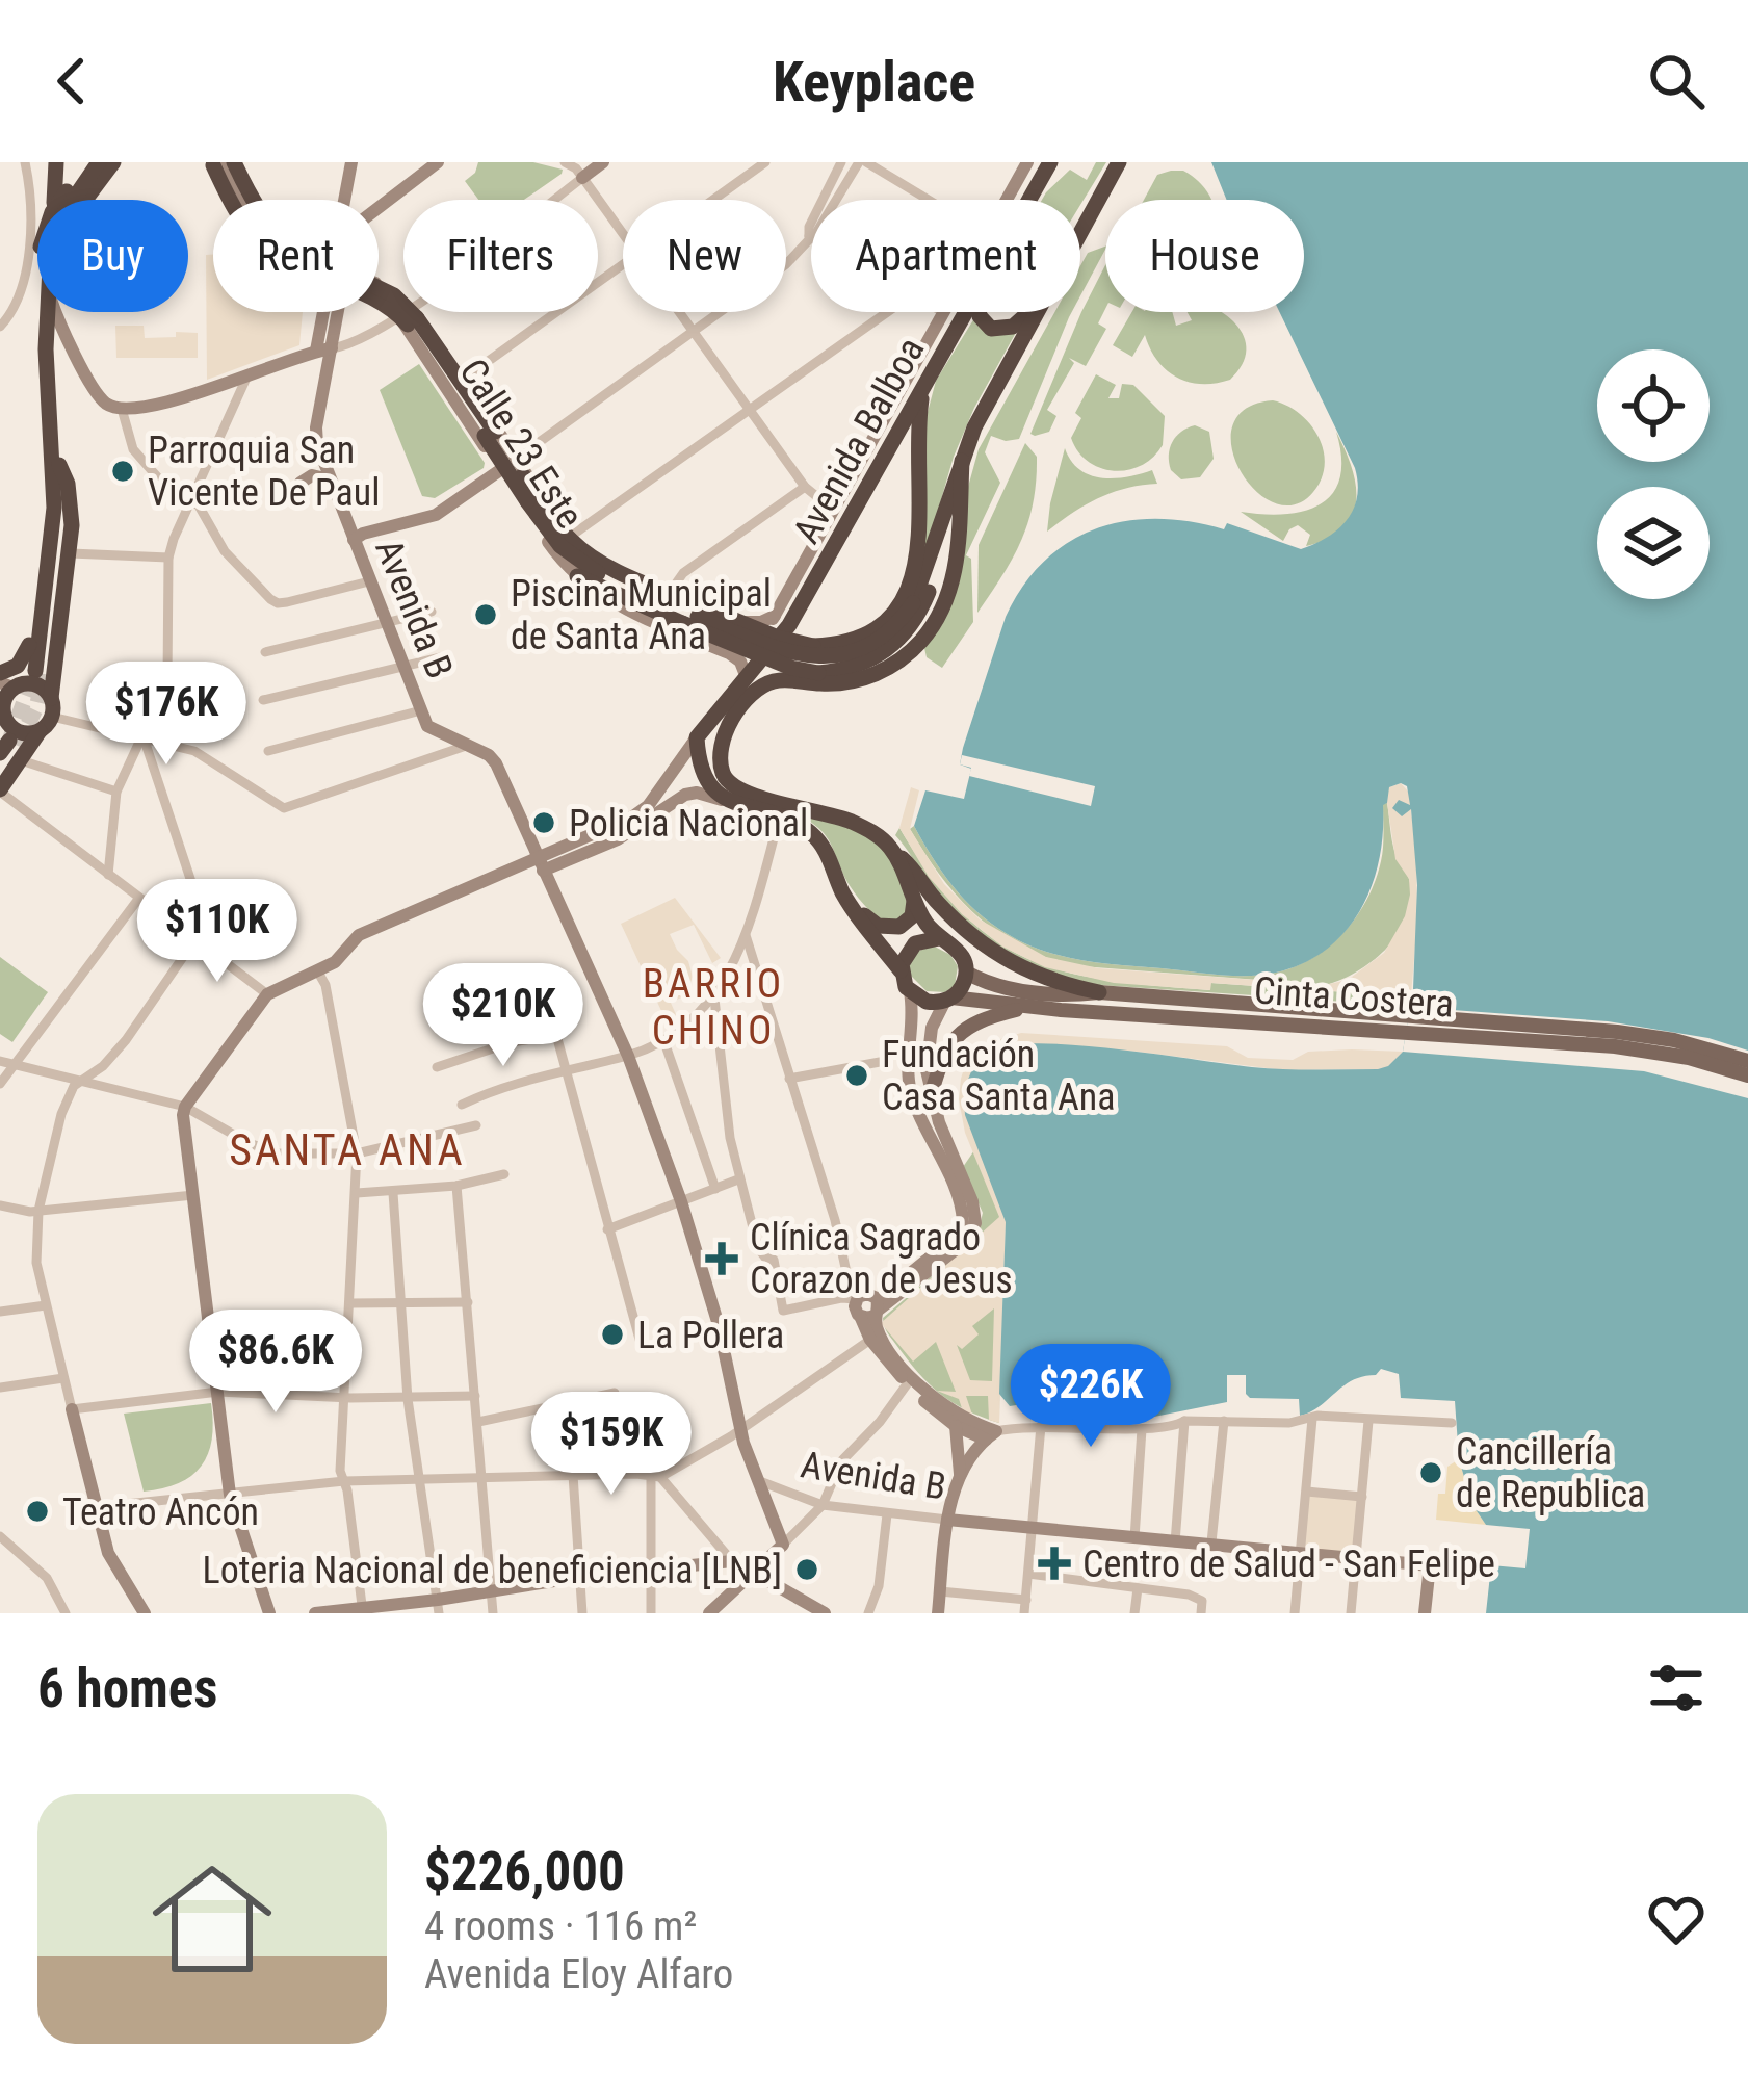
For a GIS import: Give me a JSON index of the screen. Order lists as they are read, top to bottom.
{
  "streets": {
    "highway": ["Avenida Balboa"],
    "main road": ["Cinta Costera"],
    "street": ["Calle 23 Este", "Avenida B"]
  },
  "crossings": [
    ["Avenida Balboa", "Avenida B"]
  ],
  "districts": ["BARRIO CHINO", "SANTA ANA"],
  "places": {
    "other": [
      "Parroquia San Vicente De Paul",
      "Piscina Municipal de Santa Ana",
      "Policia Nacional",
      "Fundación Casa Santa Ana",
      "La Pollera",
      "Cancillería de Republica",
      "Teatro Ancón",
      "Loteria Nacional de beneficiencia [LNB]"
    ],
    "health": ["Clínica Sagrado Corazon de Jesus", "Centro de Salud - San Felipe"]
  },
  "page": {
    "header": "Keyplace",
    "chip": [
      "Buy",
      "Rent",
      "Filters",
      "New",
      "Apartment",
      "House"
    ],
    "price": [
      "$176K",
      "$110K",
      "$210K",
      "$86.6K",
      "$226K",
      "$159K"
    ],
    "heading": "6 homes",
    "list": [
      {
        "name": "$226,000",
        "note": "4 rooms · 116 m² · Avenida Eloy Alfaro"
      }
    ]
  }
}
